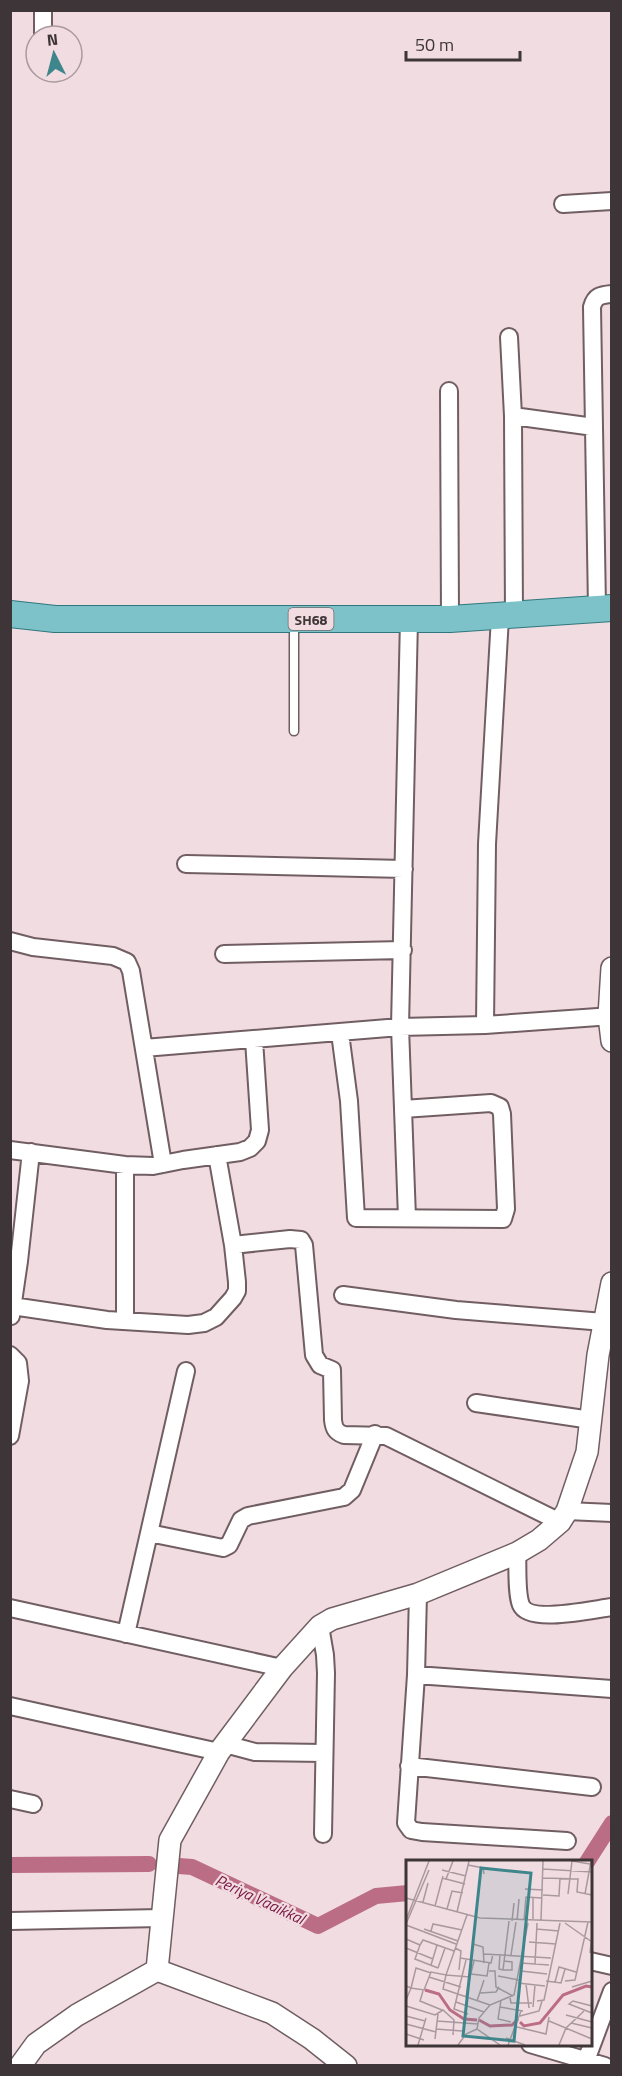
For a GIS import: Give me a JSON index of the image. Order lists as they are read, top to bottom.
{
  "streets": {
    "main road": ["SH68"]
  },
  "water": ["Periya Vaaikkal"],
  "scale_bar": "50 m",
  "north": "top"
}
